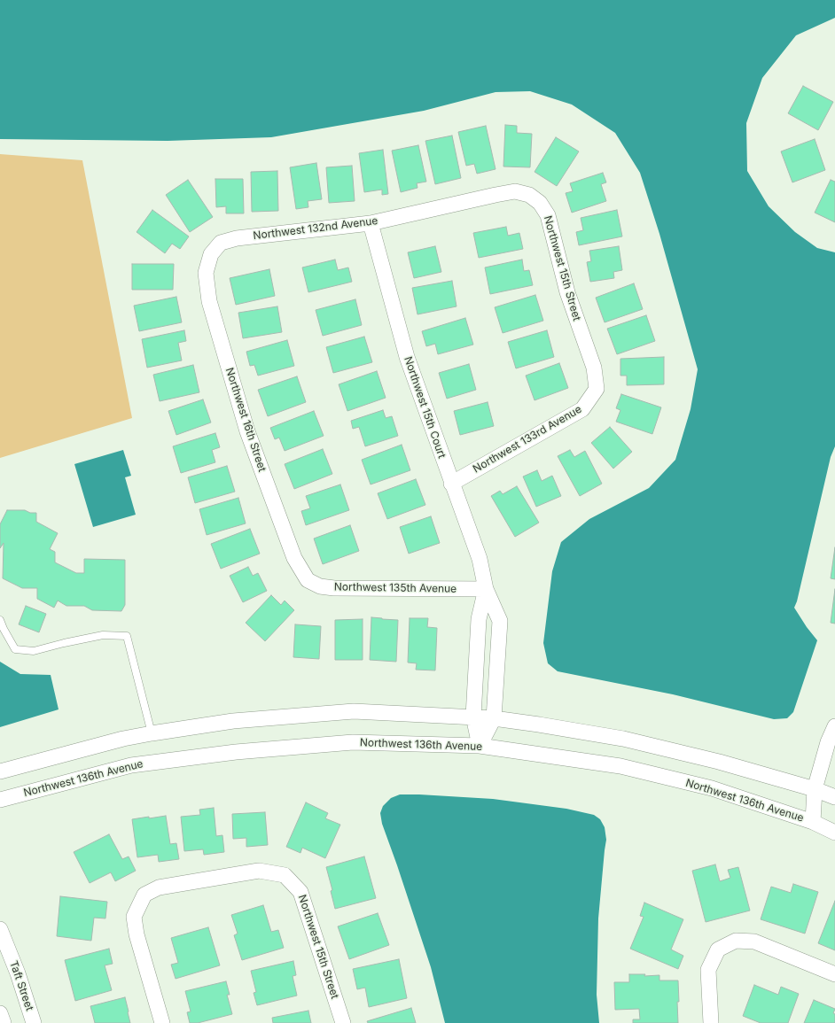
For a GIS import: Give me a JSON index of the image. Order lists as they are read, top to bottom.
{
  "streets": {
    "street": [
      "Northwest 132nd Avenue",
      "Northwest 15th Street",
      "Northwest 15th Court",
      "Northwest 16th Street",
      "Northwest 133rd Avenue",
      "Northwest 135th Avenue",
      "Northwest 136th Avenue",
      "Taft Street"
    ]
  },
  "crossings": [
    ["Northwest 132nd Avenue", "Northwest 15th Street"],
    ["Northwest 132nd Avenue", "Northwest 15th Court"],
    ["Northwest 132nd Avenue", "Northwest 16th Street"],
    ["Northwest 15th Street", "Northwest 133rd Avenue"],
    ["Northwest 15th Court", "Northwest 133rd Avenue"],
    ["Northwest 15th Court", "Northwest 135th Avenue"],
    ["Northwest 15th Court", "Northwest 136th Avenue"],
    ["Northwest 16th Street", "Northwest 135th Avenue"]
  ]
}
